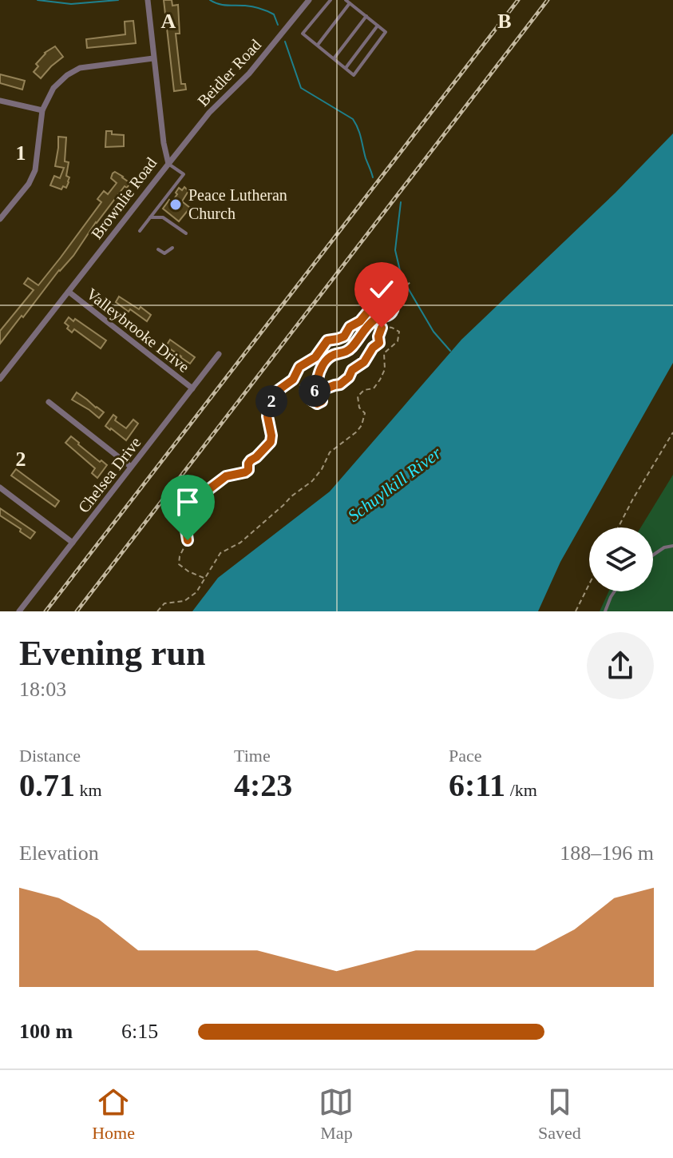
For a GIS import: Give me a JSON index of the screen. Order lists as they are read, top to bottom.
{
  "streets": {
    "street": [
      "Beidler Road",
      "Brownlie Road",
      "Valleybrooke Drive",
      "Chelsea Drive"
    ]
  },
  "crossings": [
    ["Beidler Road", "Brownlie Road"],
    ["Brownlie Road", "Valleybrooke Drive"],
    ["Valleybrooke Drive", "Chelsea Drive"]
  ],
  "water": ["Schuylkill River"],
  "places": ["Peace Lutheran Church"],
  "page": {
    "pins": ["6", "2"],
    "heading": ["Evening run", "18:03"],
    "stats": [
      ["Distance", "0.71 km"],
      ["Time", "4:23"],
      ["Pace", "6:11 /km"]
    ],
    "chart": ["Elevation", "188–196 m"],
    "list": [
      {
        "name": "100 m",
        "note": "6:15"
      }
    ],
    "tabs": ["Home", "Map", "Saved"]
  },
  "grid": {
    "columns": ["A", "B"],
    "rows": ["1", "2"]
  }
}
